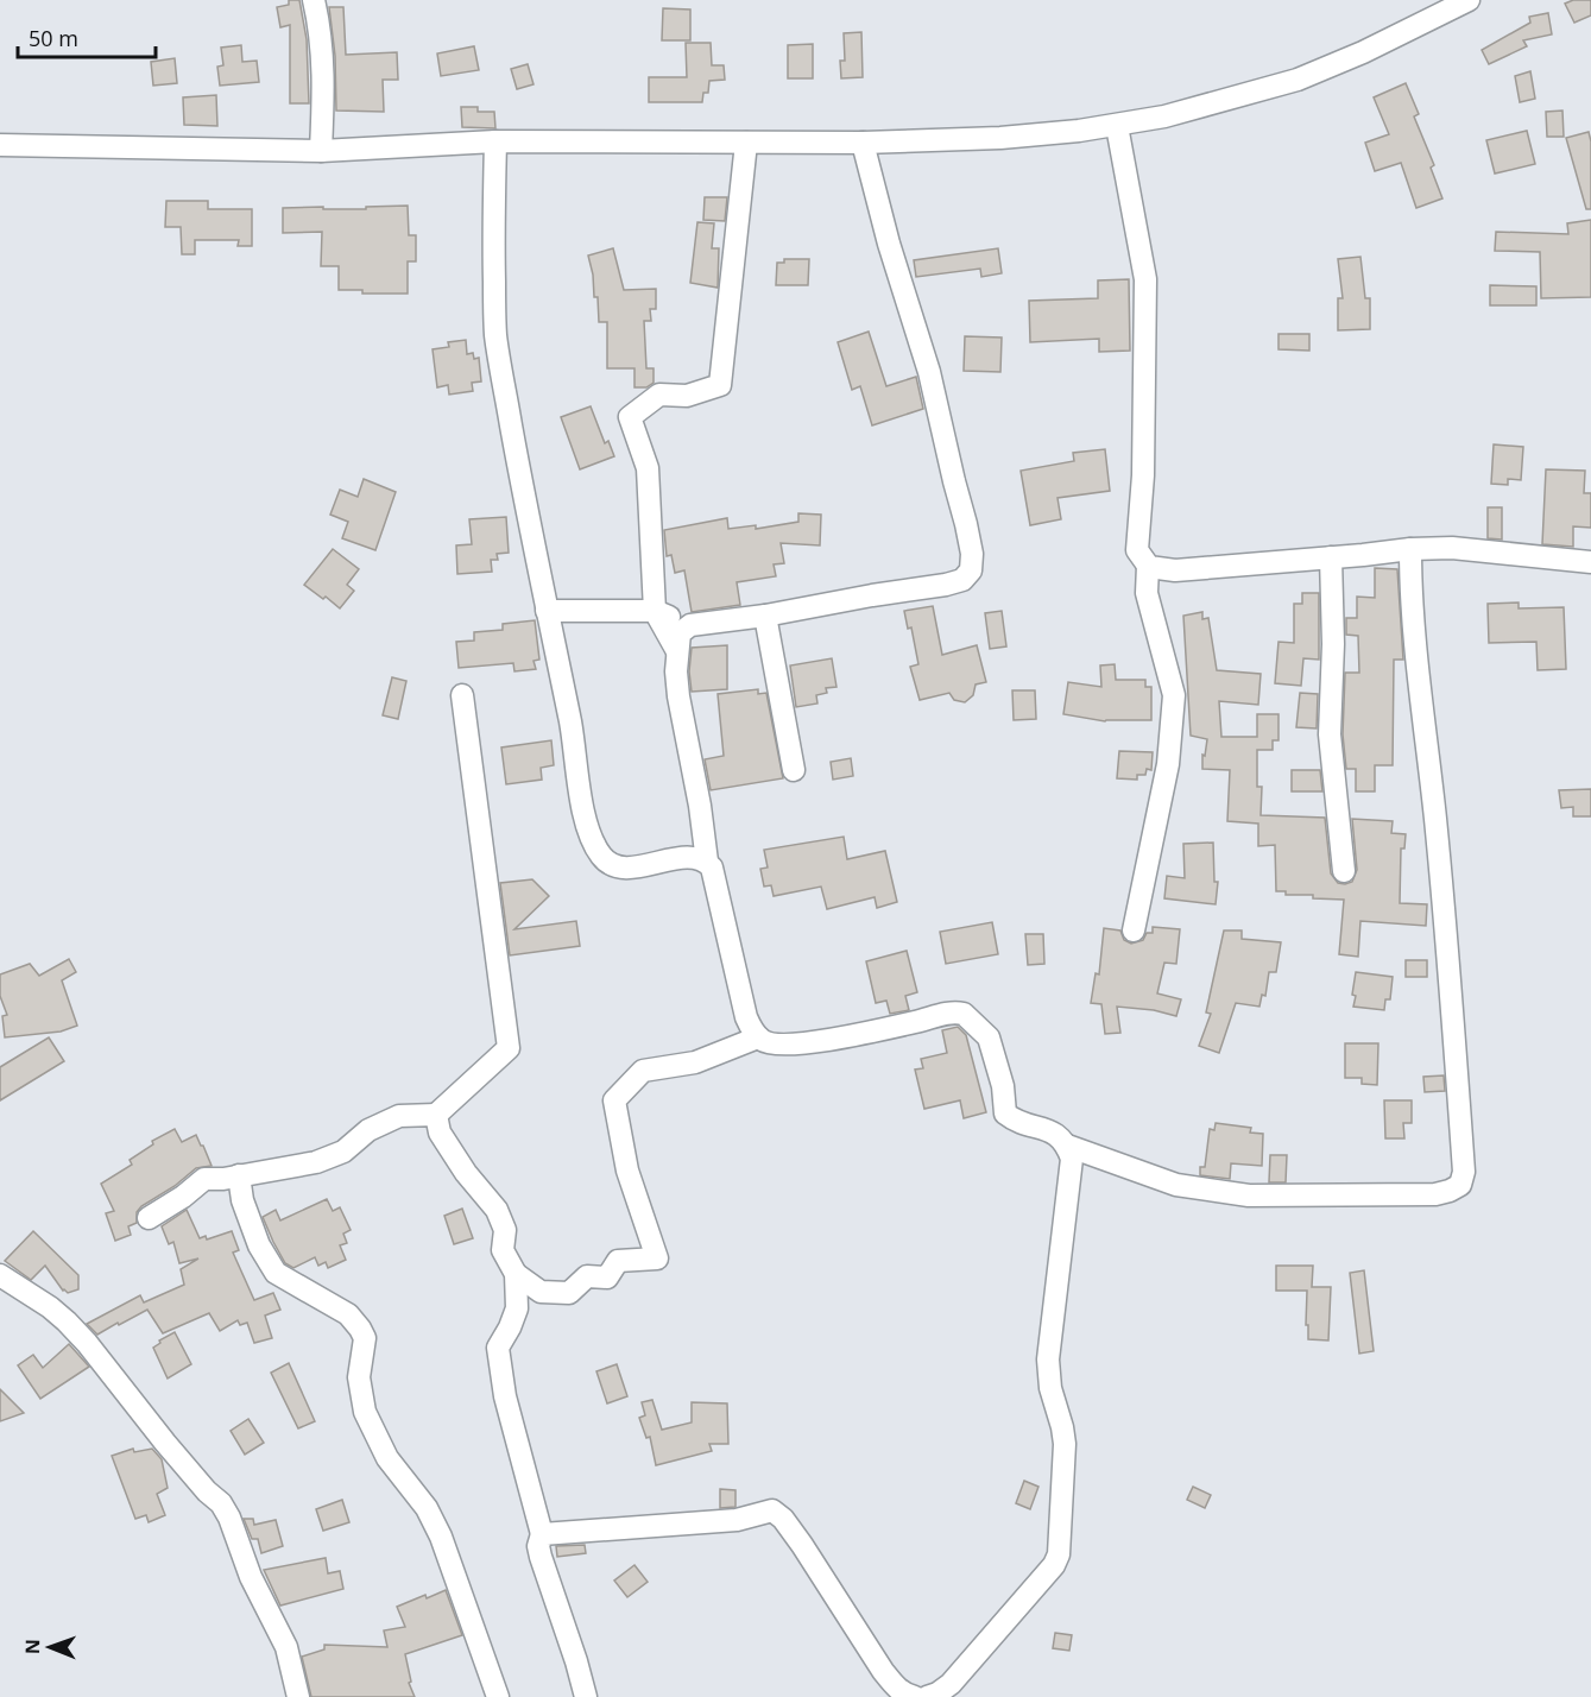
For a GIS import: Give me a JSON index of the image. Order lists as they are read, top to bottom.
{
  "scale_bar": "50 m",
  "north": "left"
}
